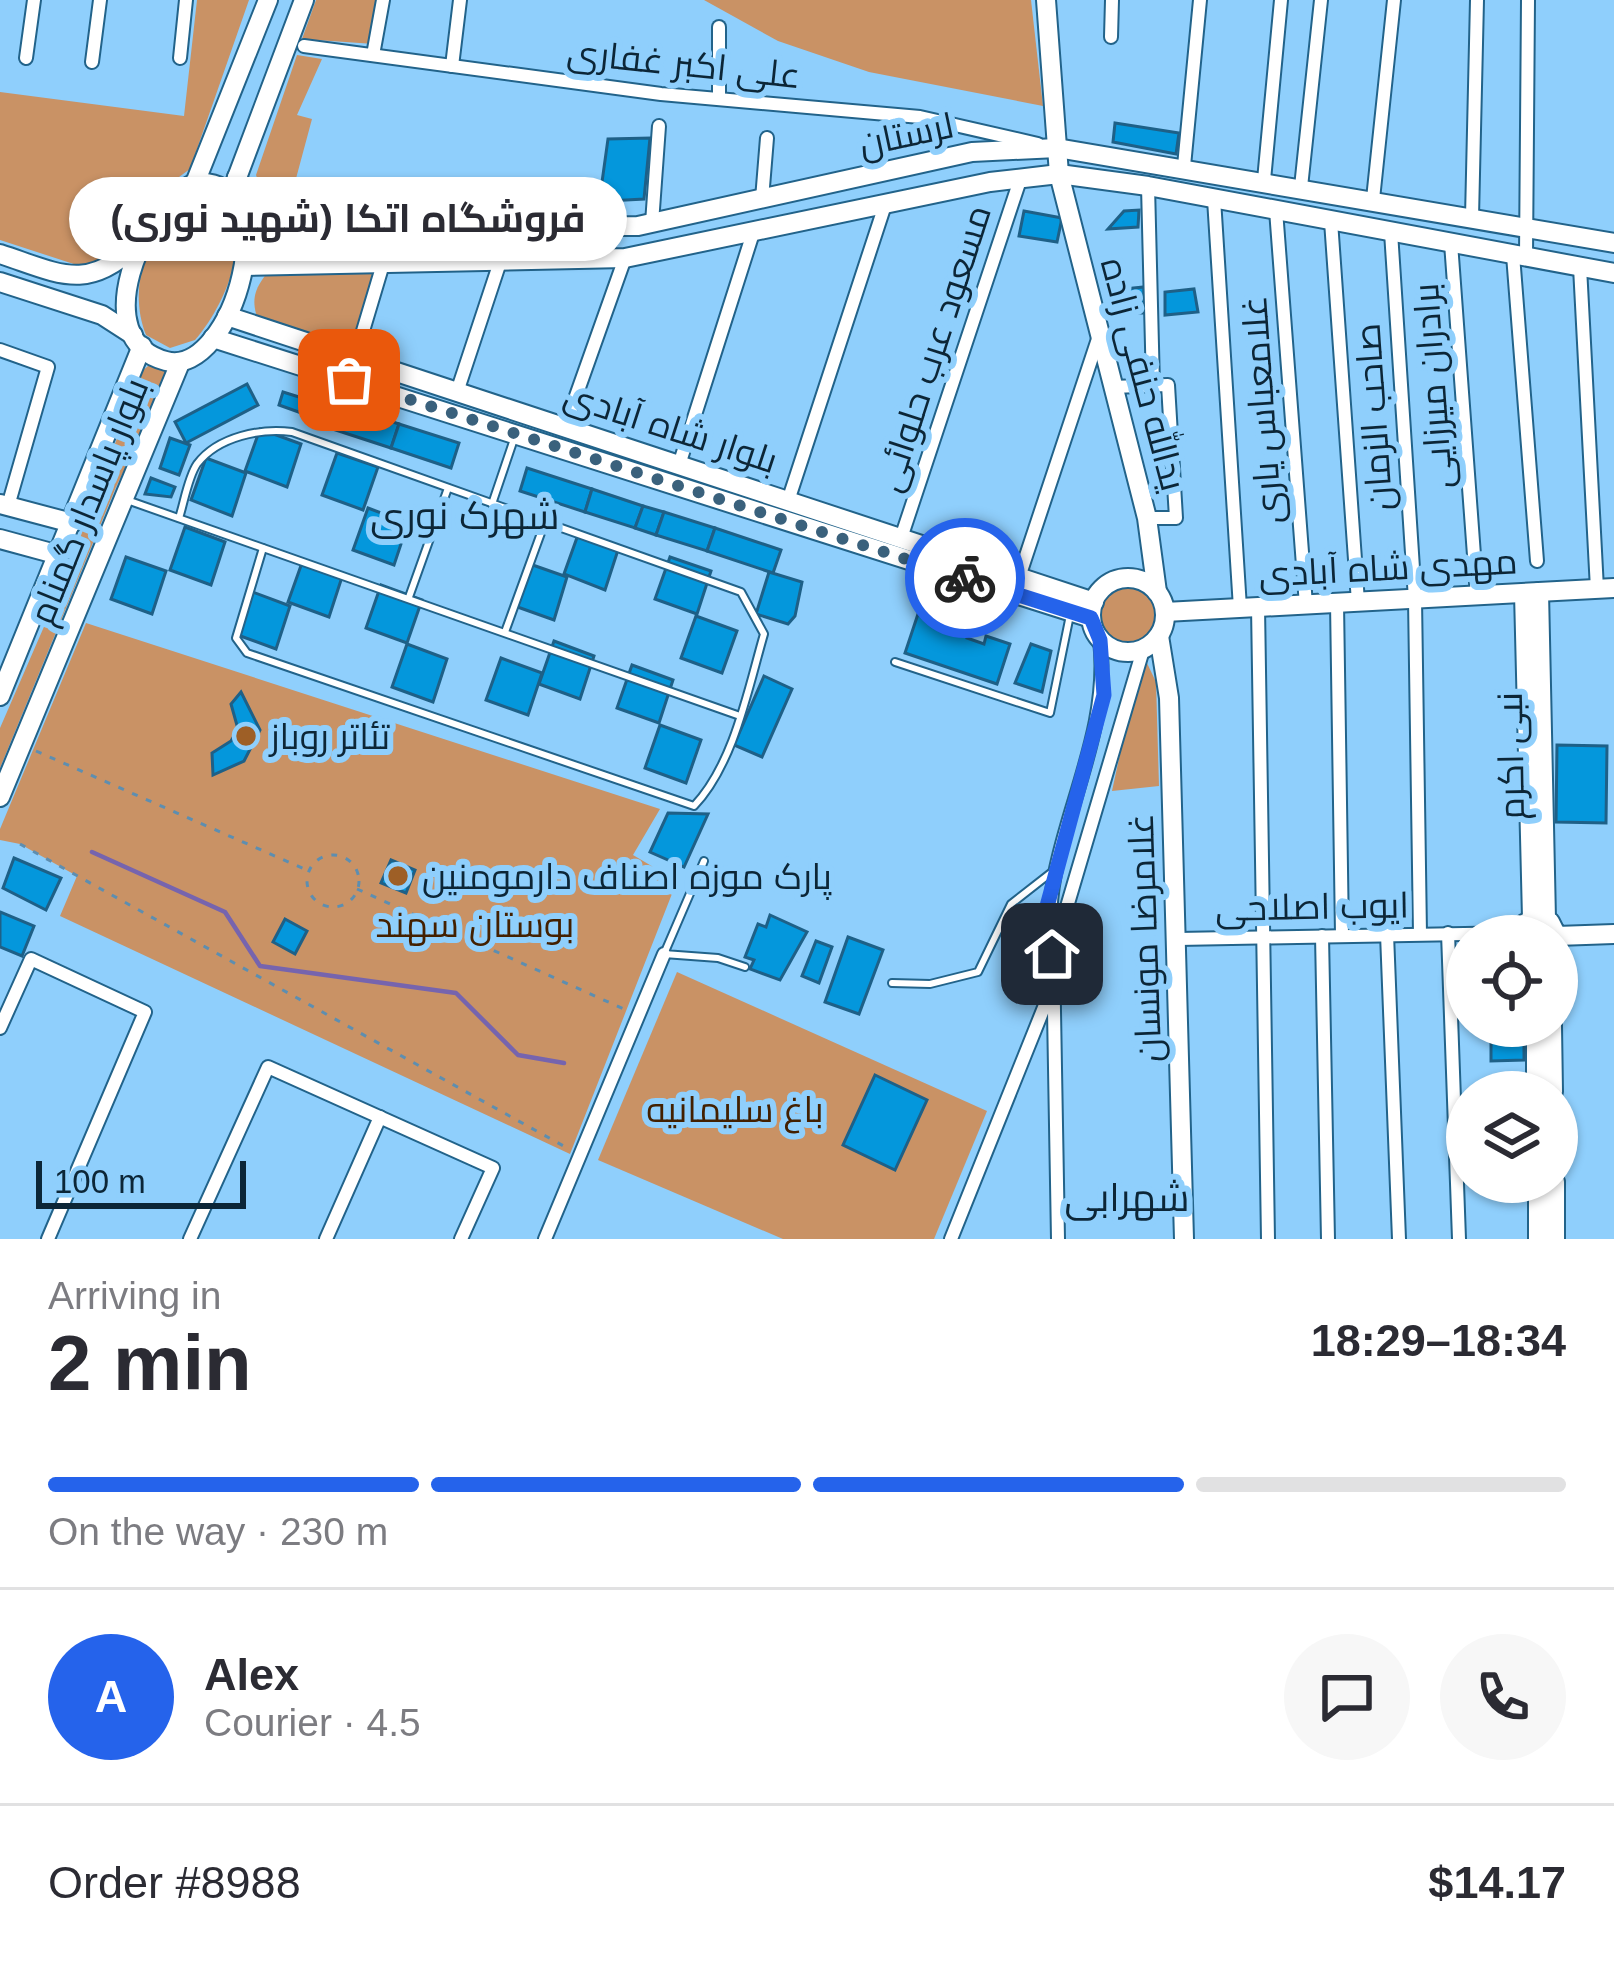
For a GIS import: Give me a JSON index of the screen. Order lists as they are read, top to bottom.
{
  "streets": {
    "street": [
      "علی اکبر غفاری",
      "لرستان",
      "مسعود عرب حلوائی",
      "یدالله حنفی زاده",
      "برادران میرزایی",
      "غلامعباس یاری",
      "صاحب الزمان",
      "بلوار شاه آبادی",
      "بلوار پاسدار گمنام",
      "مهدی شاه آبادی",
      "نبی اکرم",
      "ایوب اصلاحی",
      "غلامرضا مونسان"
    ]
  },
  "crossings": [
    ["علی اکبر غفاری", "لرستان"],
    ["علی اکبر غفاری", "یدالله حنفی زاده"],
    ["لرستان", "مسعود عرب حلوائی"],
    ["لرستان", "یدالله حنفی زاده"],
    ["لرستان", "برادران میرزایی"],
    ["لرستان", "غلامعباس یاری"],
    ["لرستان", "صاحب الزمان"],
    ["مسعود عرب حلوائی", "بلوار شاه آبادی"],
    ["یدالله حنفی زاده", "بلوار شاه آبادی"],
    ["یدالله حنفی زاده", "مهدی شاه آبادی"],
    ["یدالله حنفی زاده", "غلامرضا مونسان"],
    ["برادران میرزایی", "مهدی شاه آبادی"],
    ["غلامعباس یاری", "مهدی شاه آبادی"],
    ["صاحب الزمان", "مهدی شاه آبادی"],
    ["صاحب الزمان", "ایوب اصلاحی"],
    ["بلوار شاه آبادی", "مهدی شاه آبادی"],
    ["بلوار شاه آبادی", "غلامرضا مونسان"],
    ["مهدی شاه آبادی", "نبی اکرم"],
    ["مهدی شاه آبادی", "غلامرضا مونسان"],
    ["ایوب اصلاحی", "غلامرضا مونسان"]
  ],
  "districts": ["شهرک نوری", "شهرابی"],
  "parks": ["بوستان سهند", "باغ سلیمانیه"],
  "places": ["فروشگاه اتکا (شهید نوری)", "تئاتر روباز", "پارک موزه اصناف دارمومنین"],
  "scale_bar": "100 m",
  "page": {
    "bubble": "فروشگاه اتکا (شهید نوری)",
    "scale": "100 m",
    "heading": ["2 min", "Arriving in", "18:29–18:34"],
    "panel": [
      "Alex",
      "Courier · 4.5",
      "Order #8988",
      "$14.17"
    ],
    "bar": "On the way · 230 m",
    "round": "A"
  }
}
